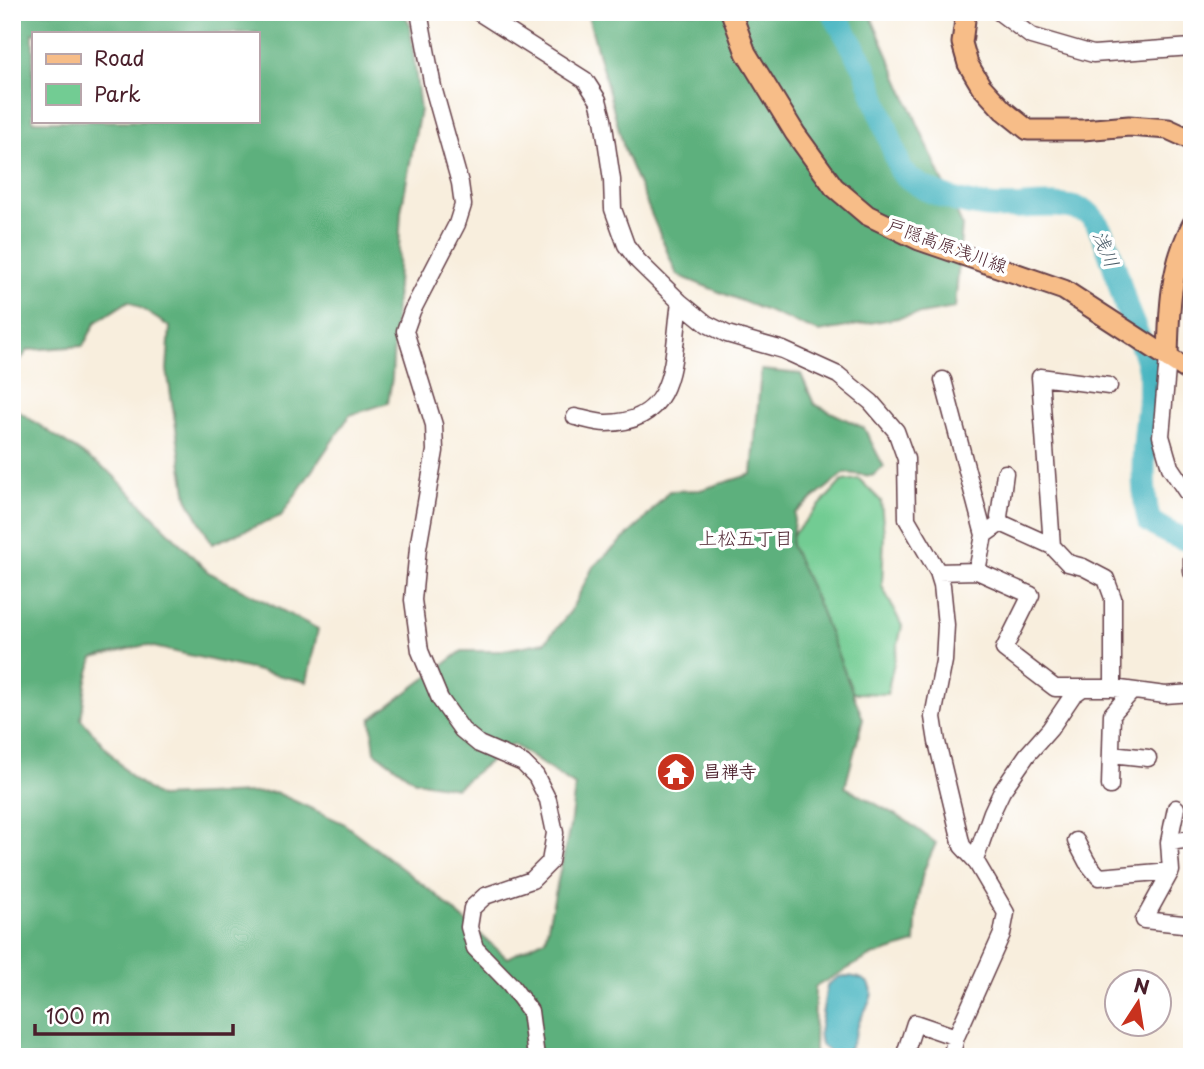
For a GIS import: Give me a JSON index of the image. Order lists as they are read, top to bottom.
{
  "streets": {
    "main road": ["戸隠高原浅川線"]
  },
  "districts": ["上松五丁目"],
  "water": ["浅川"],
  "places": {
    "temple": ["昌禅寺"]
  },
  "legend": ["Road", "Park"],
  "scale_bar": "100 m",
  "north": "top"
}
